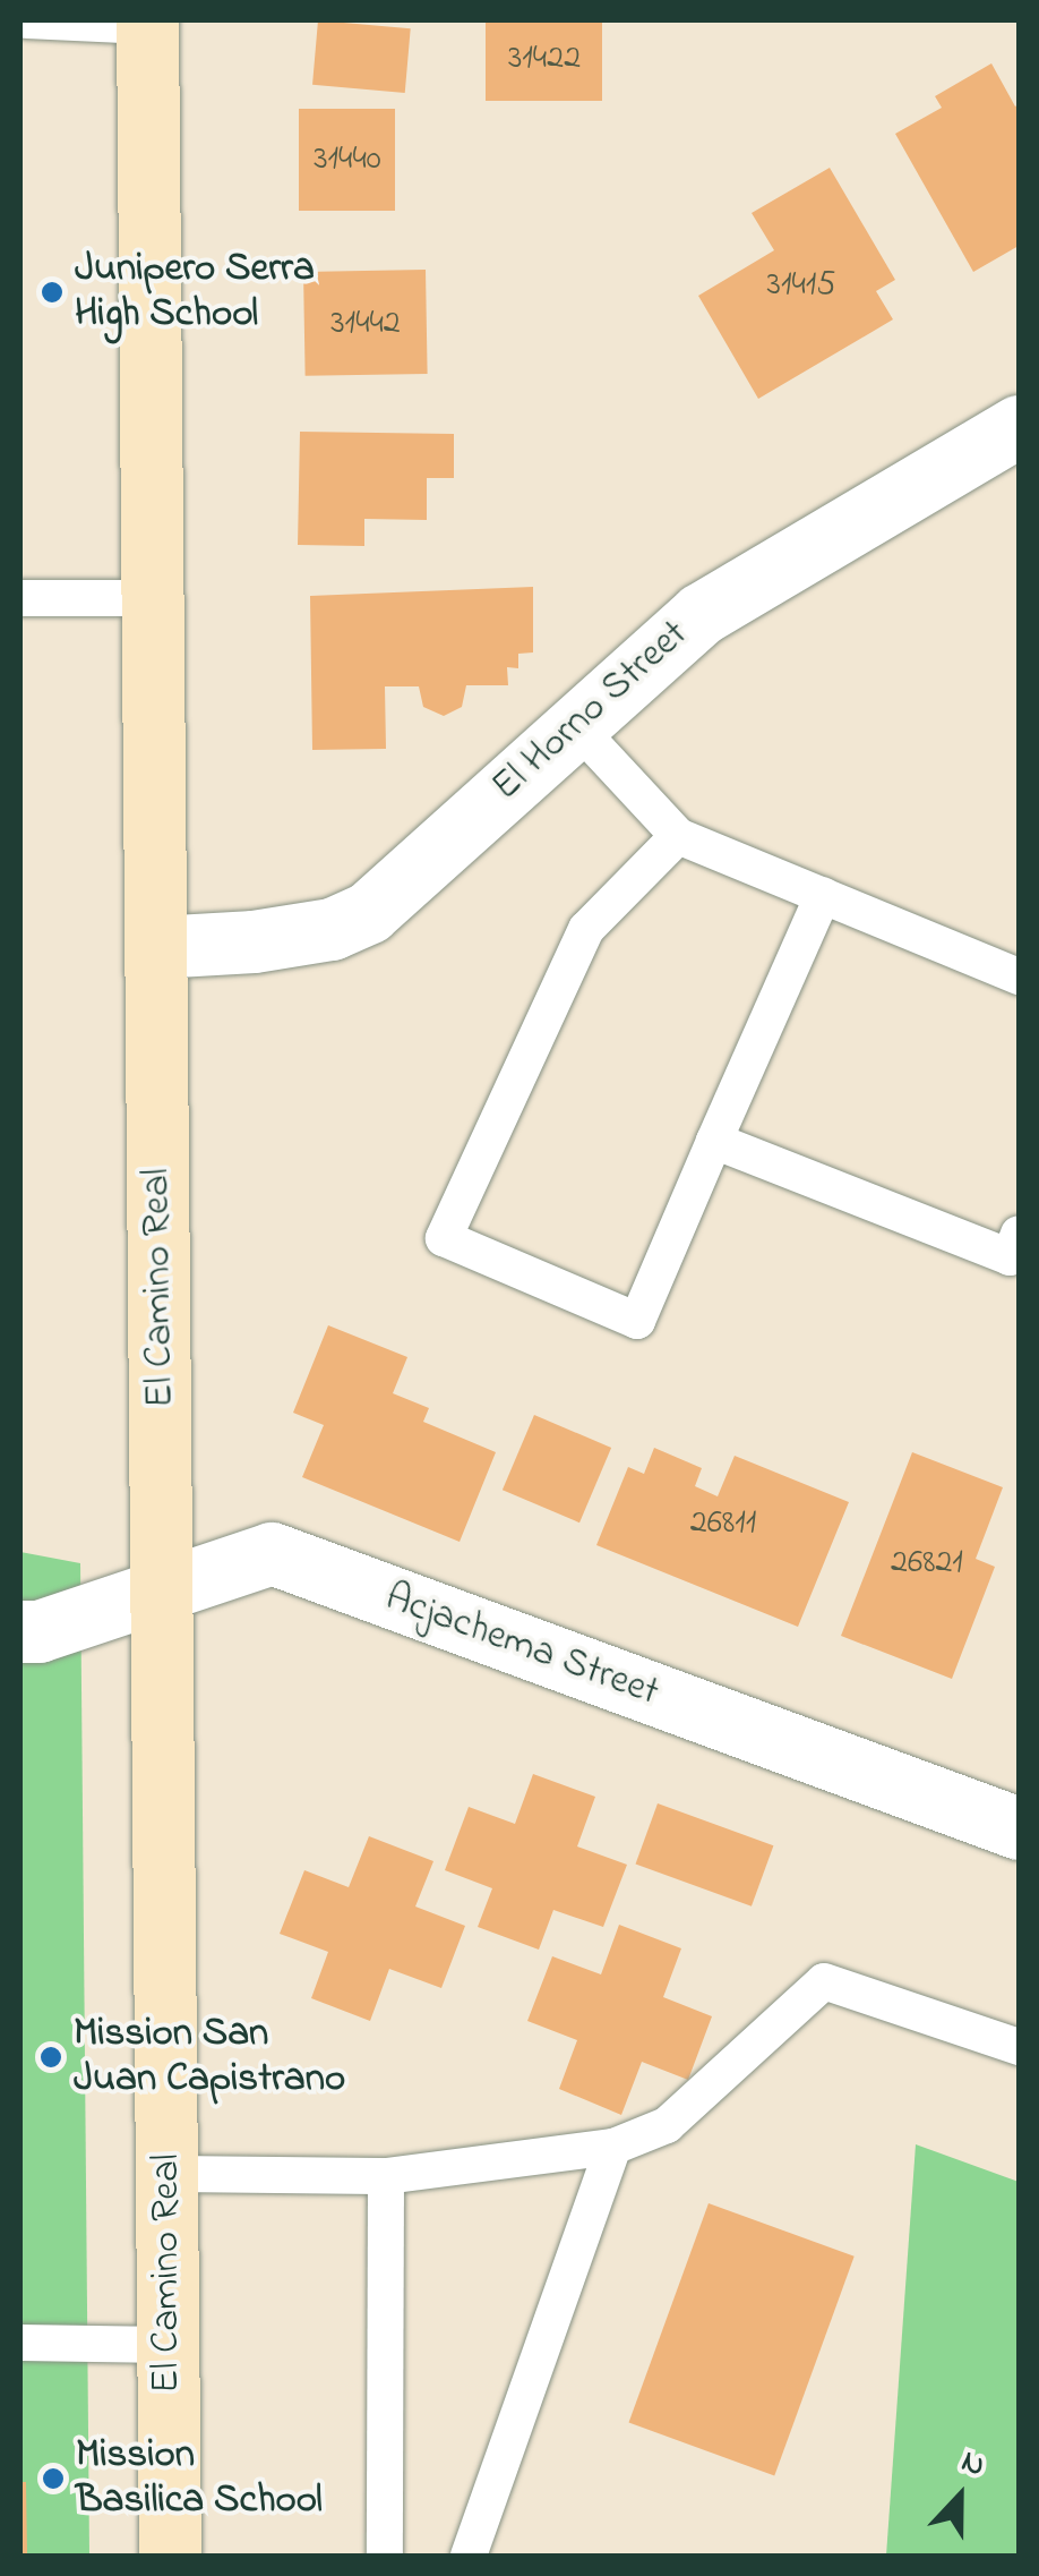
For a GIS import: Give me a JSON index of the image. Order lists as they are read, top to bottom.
{
  "streets": {
    "street": ["El Horno Street", "El Camino Real", "Acjachema Street"]
  },
  "crossings": [
    ["El Horno Street", "El Camino Real"],
    ["El Camino Real", "Acjachema Street"]
  ],
  "places": ["Junipero Serra High School", "Mission San Juan Capistrano", "Mission Basilica School"],
  "house_numbers": [
    "31422",
    "31440",
    "31415",
    "31442",
    "26811",
    "26821"
  ],
  "north": "top"
}
